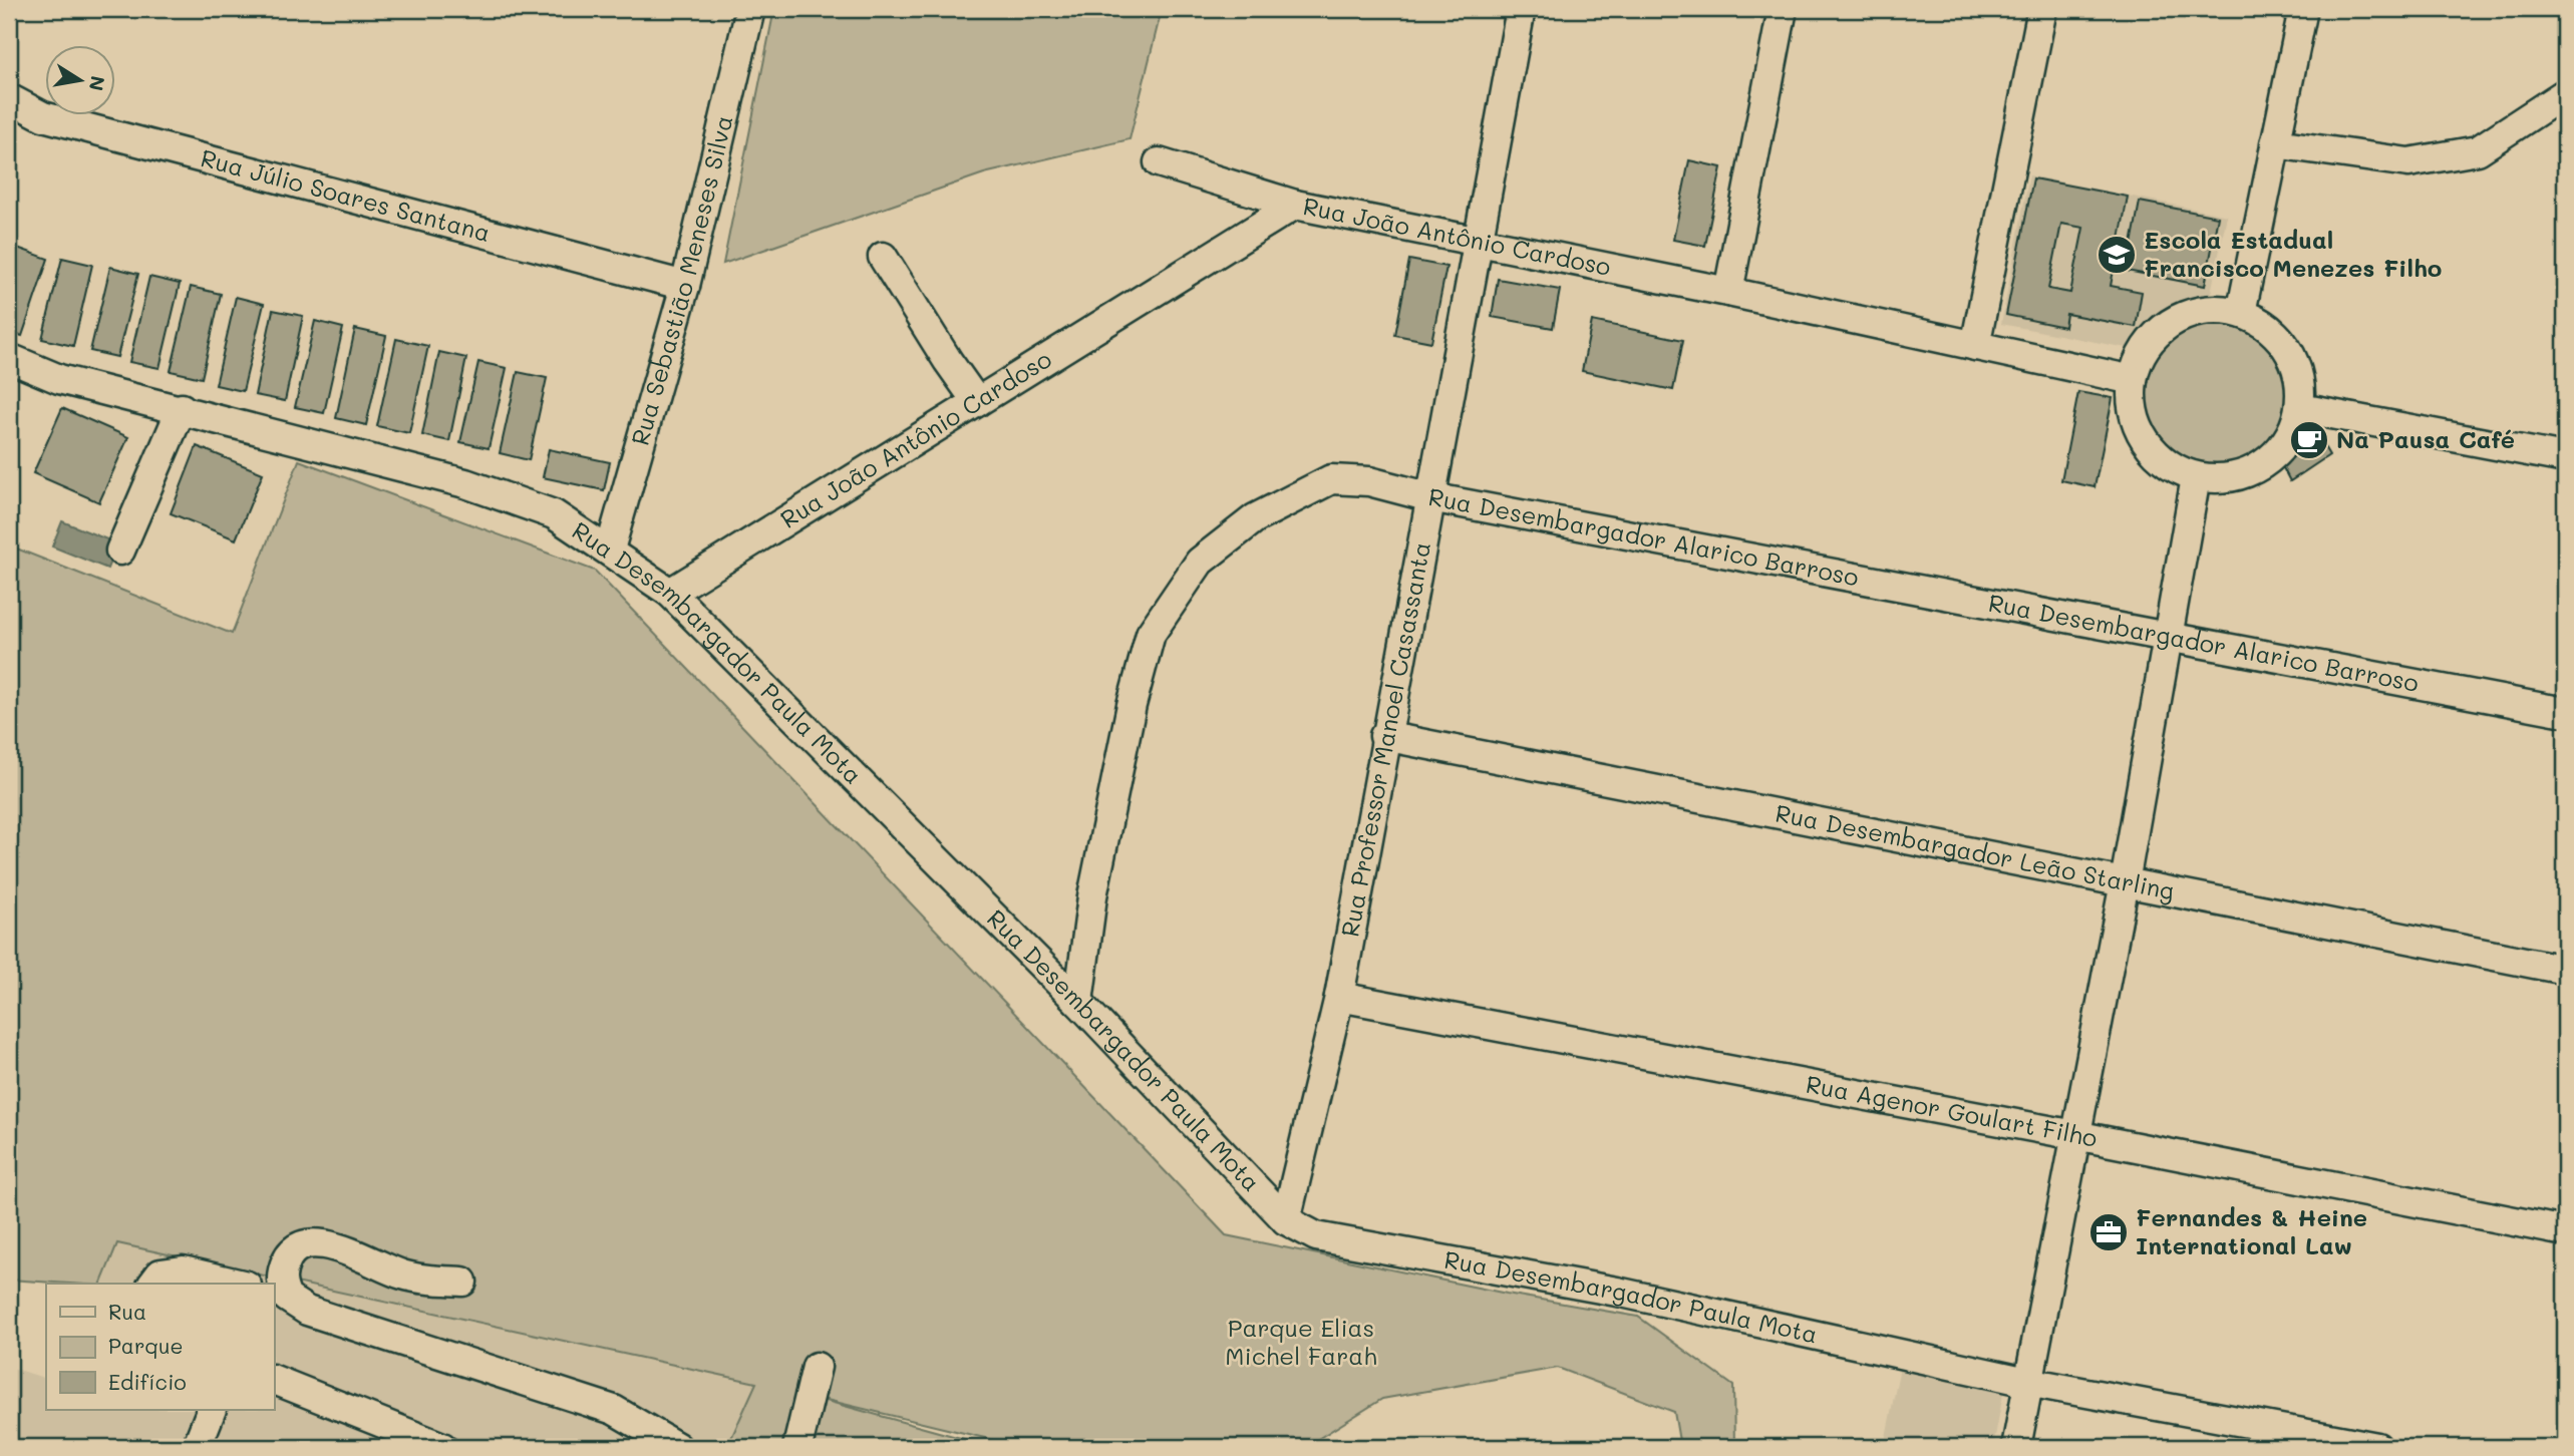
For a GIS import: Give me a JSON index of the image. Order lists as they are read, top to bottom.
{
  "streets": {
    "street": [
      "Rua Júlio Soares Santana",
      "Rua João Antônio Cardoso",
      "Rua Sebastião Meneses Silva",
      "Rua Desembargador Alarico Barroso",
      "Rua Desembargador Paula Mota",
      "Rua Professor Manoel Casassanta",
      "Rua Desembargador Leão Starling",
      "Rua Agenor Goulart Filho"
    ]
  },
  "crossings": [
    ["Rua Júlio Soares Santana", "Rua Sebastião Meneses Silva"],
    ["Rua João Antônio Cardoso", "Rua Desembargador Paula Mota"],
    ["Rua João Antônio Cardoso", "Rua Professor Manoel Casassanta"],
    ["Rua Sebastião Meneses Silva", "Rua Desembargador Paula Mota"],
    ["Rua Desembargador Alarico Barroso", "Rua Desembargador Paula Mota"],
    ["Rua Desembargador Alarico Barroso", "Rua Professor Manoel Casassanta"],
    ["Rua Desembargador Paula Mota", "Rua Professor Manoel Casassanta"],
    ["Rua Professor Manoel Casassanta", "Rua Desembargador Leão Starling"],
    ["Rua Professor Manoel Casassanta", "Rua Agenor Goulart Filho"]
  ],
  "parks": ["Parque Elias Michel Farah"],
  "places": {
    "school or university": ["Escola Estadual Francisco Menezes Filho"],
    "cafe": ["Na Pausa Café"],
    "office": ["Fernandes & Heine International Law"]
  },
  "legend": ["Rua", "Parque", "Edifício"],
  "north": "right"
}
